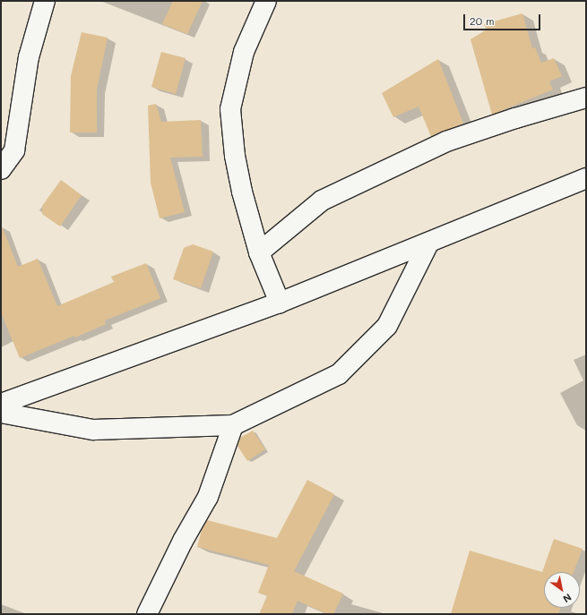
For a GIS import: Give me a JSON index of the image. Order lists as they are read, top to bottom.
{
  "scale_bar": "20 m",
  "north": "bottom right"
}
